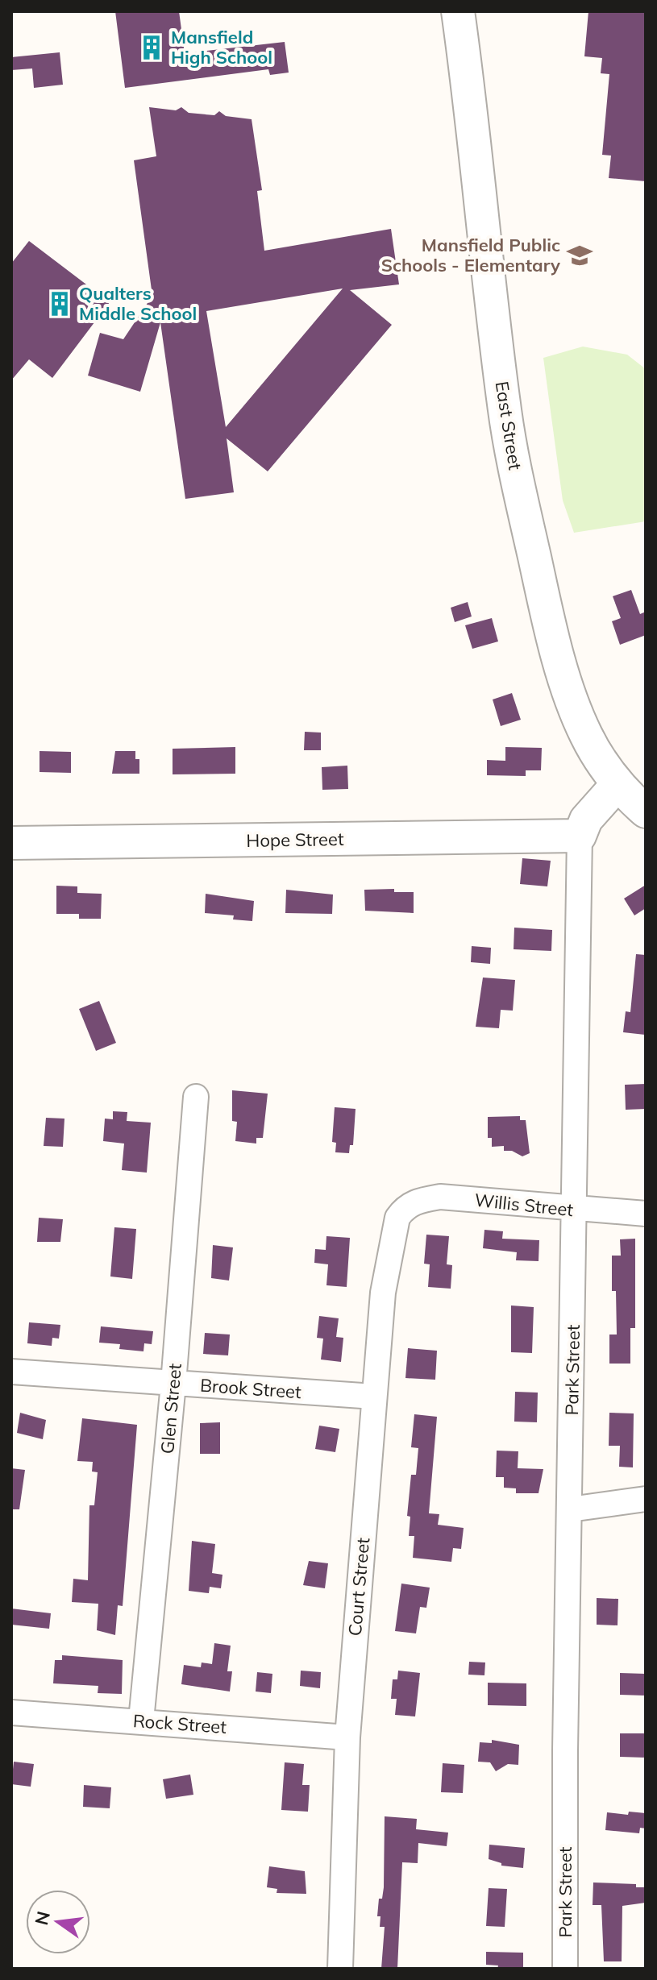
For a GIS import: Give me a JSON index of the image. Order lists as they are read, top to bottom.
{
  "streets": {
    "main road": ["East Street", "Hope Street"],
    "street": [
      "Willis Street",
      "Park Street",
      "Brook Street",
      "Glen Street",
      "Court Street",
      "Rock Street"
    ]
  },
  "crossings": [
    ["Hope Street", "Park Street"],
    ["Willis Street", "Park Street"],
    ["Willis Street", "Court Street"],
    ["Brook Street", "Glen Street"],
    ["Brook Street", "Court Street"],
    ["Glen Street", "Rock Street"],
    ["Court Street", "Rock Street"]
  ],
  "places": {
    "building": ["Mansfield High School", "Qualters Middle School"],
    "school or university": ["Mansfield Public Schools - Elementary"]
  },
  "north": "left"
}
